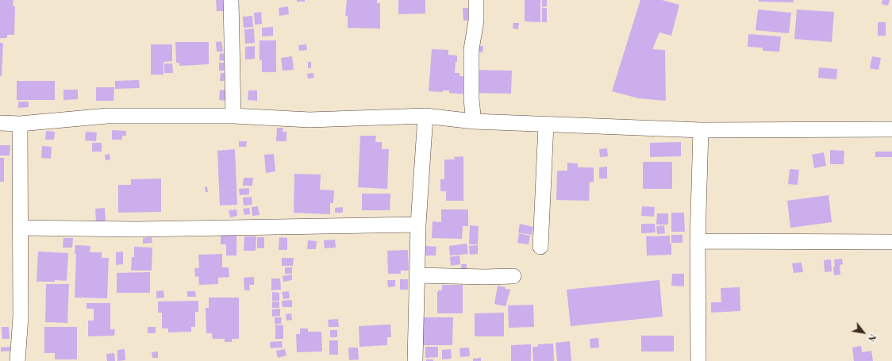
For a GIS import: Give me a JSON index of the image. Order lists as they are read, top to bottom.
{
  "north": "bottom right"
}
